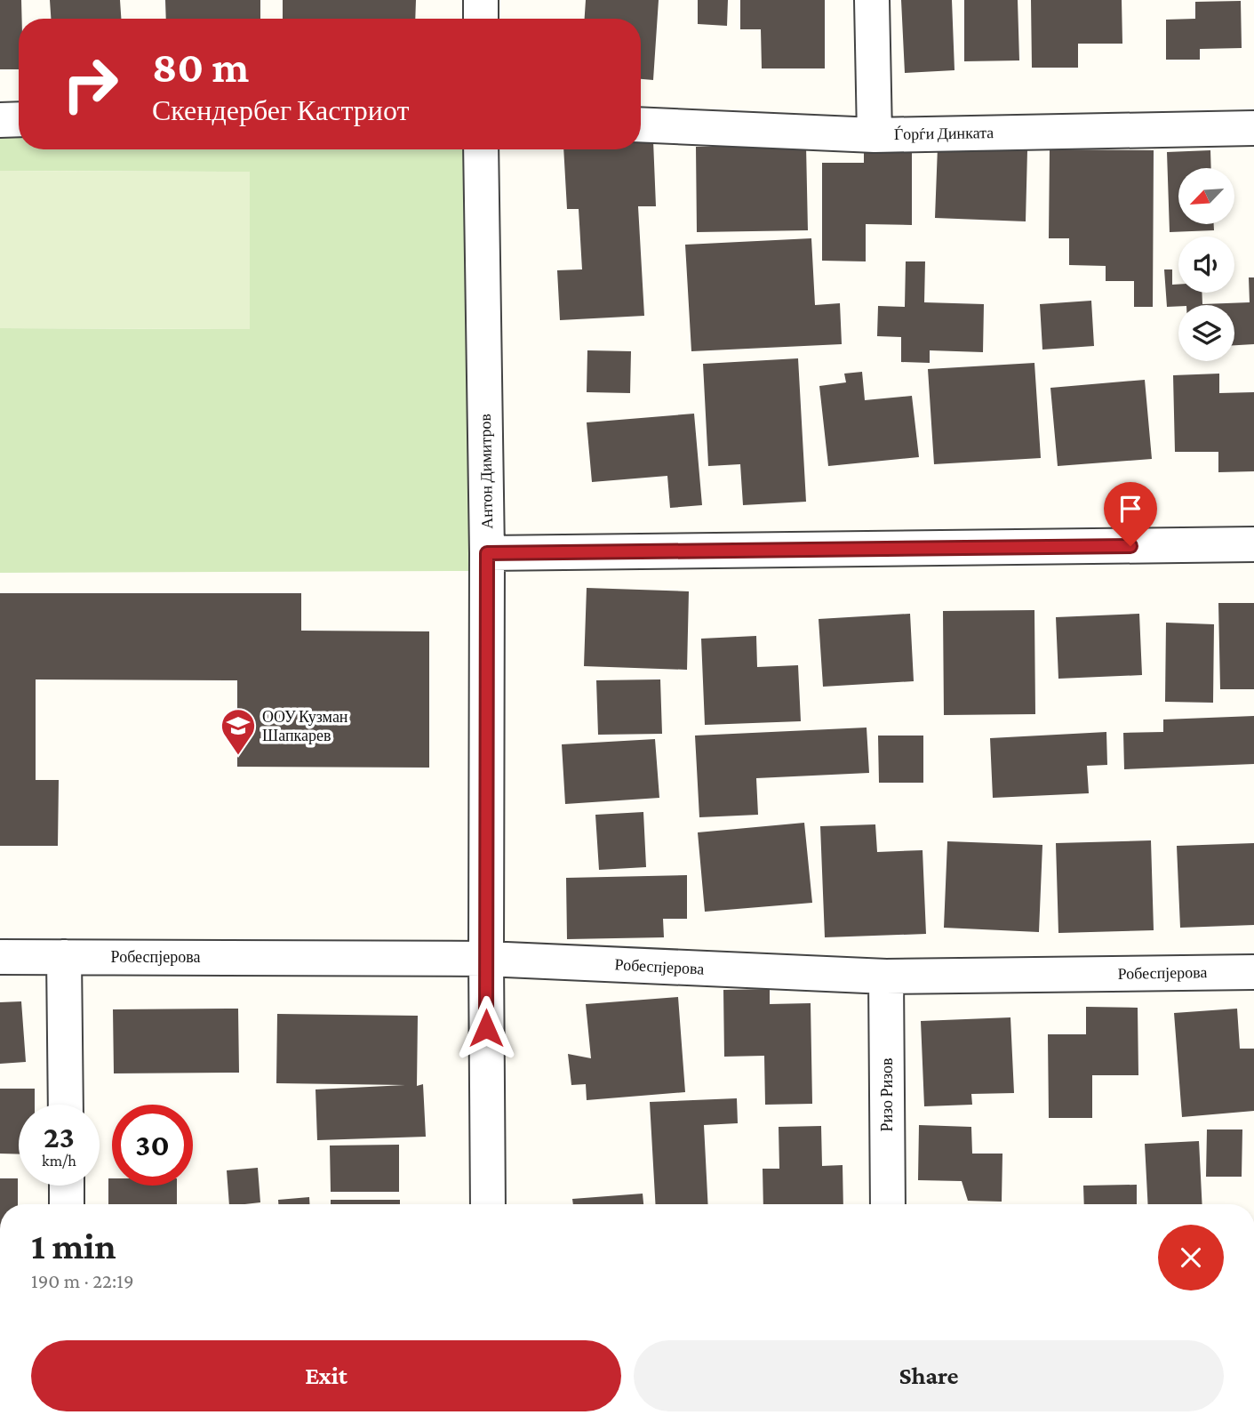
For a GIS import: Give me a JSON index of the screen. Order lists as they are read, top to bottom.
{
  "streets": {
    "street": [
      "Ѓорѓи Динката",
      "Антон Димитров",
      "Робеспјерова",
      "Ризо Ризов"
    ]
  },
  "crossings": [
    ["Антон Димитров", "Робеспјерова"],
    ["Робеспјерова", "Ризо Ризов"]
  ],
  "places": {
    "school or university": ["ООУ Кузман Шапкарев"]
  },
  "north": "bottom left",
  "page": {
    "turn": ["80 m", "Скендербег Кастриот"],
    "speed": "23 km/h",
    "limit": "30",
    "heading": ["1 min", "190 m · 22:19"],
    "buttons": ["Exit", "Share"]
  }
}
